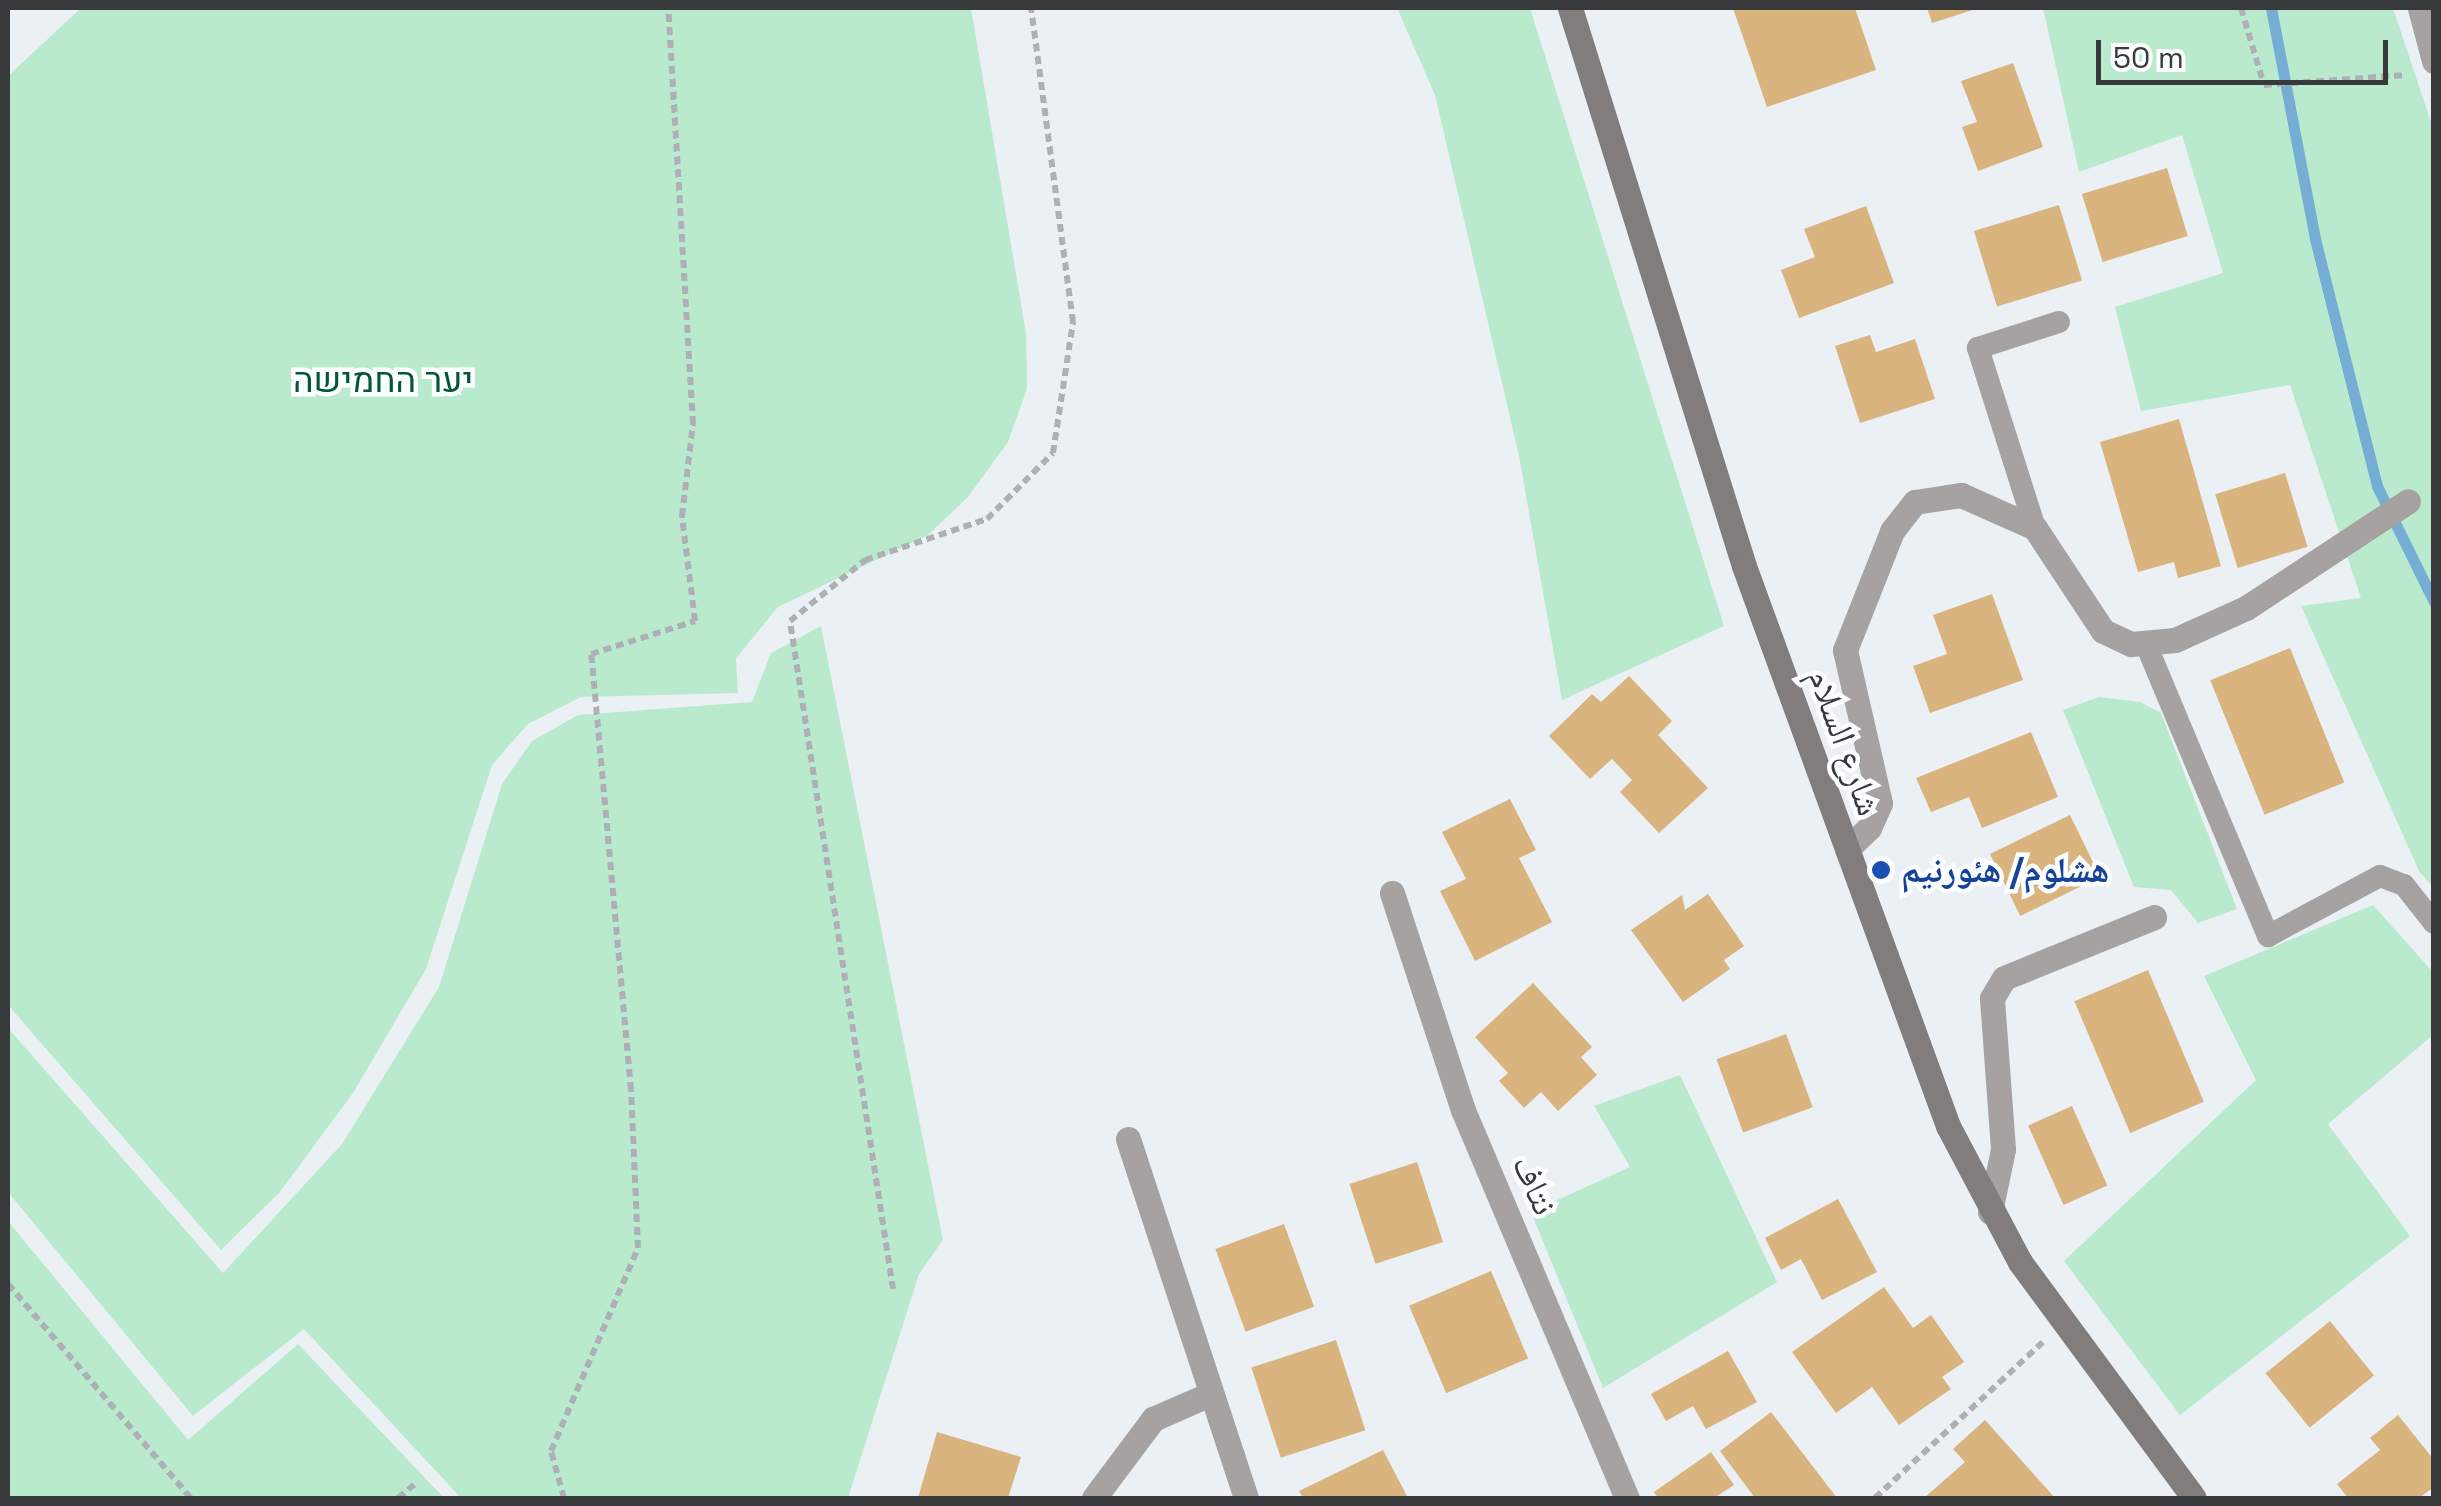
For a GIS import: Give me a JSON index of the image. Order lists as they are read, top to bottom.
{
  "streets": {
    "main road": ["شارع السلام"],
    "street": ["نتاف"]
  },
  "parks": ["יער החמישה"],
  "places": ["هشلوم/ هئورنيم"],
  "scale_bar": "50 m"
}
